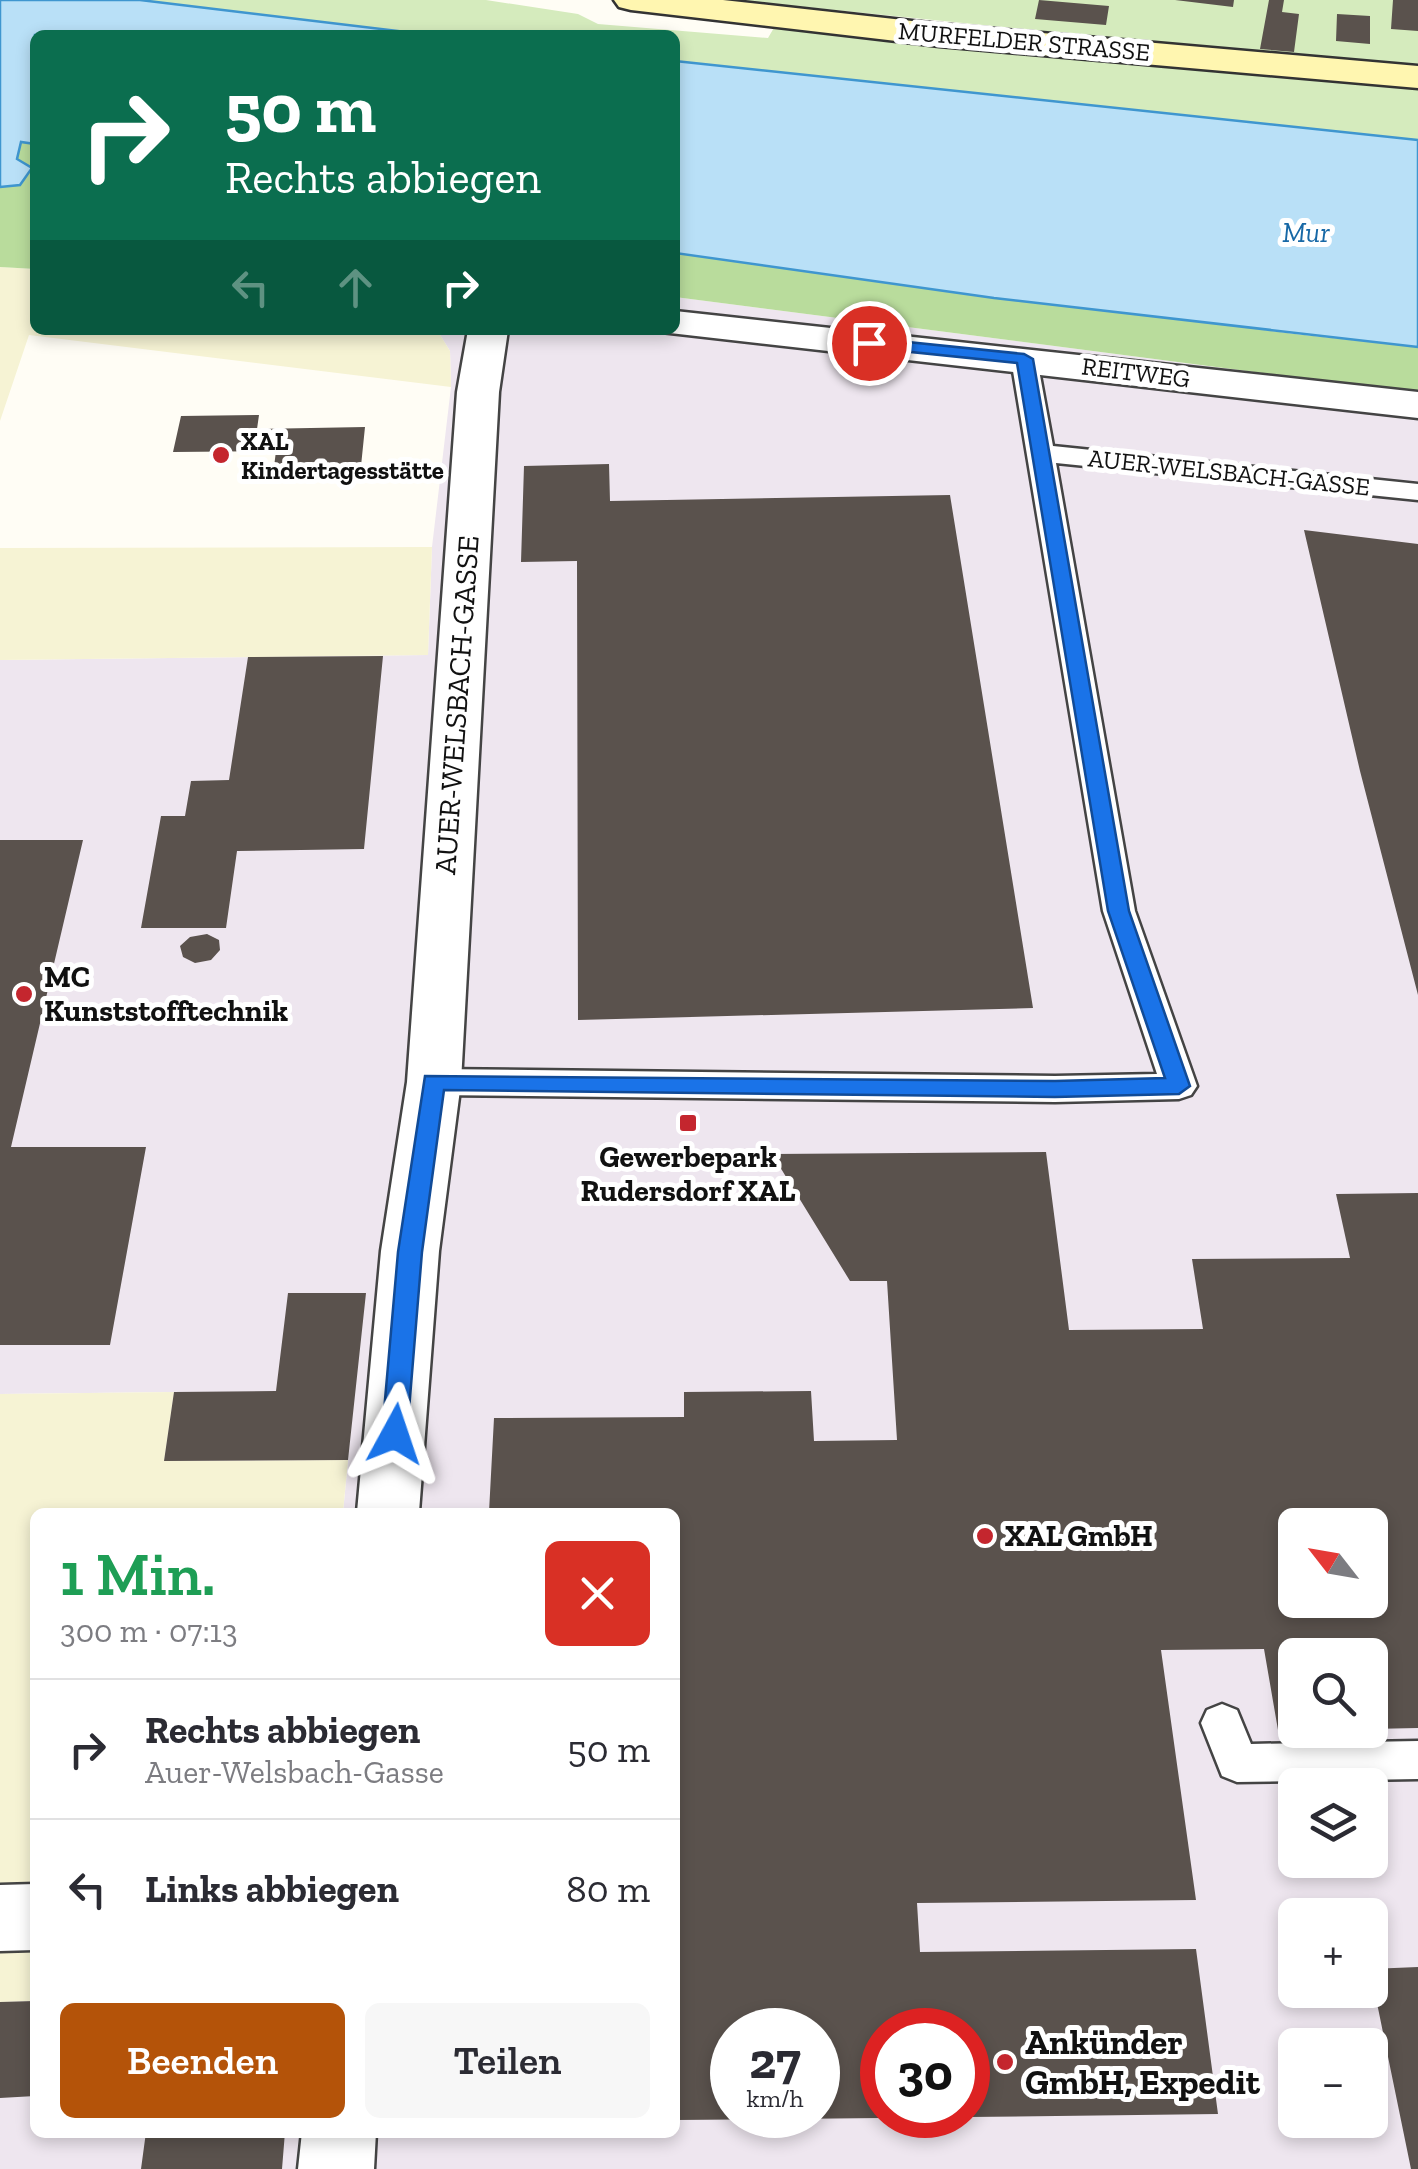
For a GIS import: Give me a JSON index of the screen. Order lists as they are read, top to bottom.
{
  "streets": {
    "street": ["MURFELDER STRASSE", "REITWEG", "AUER-WELSBACH-GASSE"]
  },
  "water": ["Mur"],
  "places": {
    "other": [
      "XAL Kindertagesstätte",
      "MC Kunststofftechnik",
      "XAL GmbH",
      "Ankünder GmbH, Expedit"
    ],
    "transit": ["Gewerbepark Rudersdorf XAL"]
  },
  "north": "top left",
  "page": {
    "turn": ["50 m", "Rechts abbiegen"],
    "map_buttons": ["+", "−"],
    "heading": ["1 Min.", "300 m · 07:13"],
    "list": [
      {
        "name": "Rechts abbiegen",
        "note": "Auer-Welsbach-Gasse",
        "value": "50 m"
      },
      {
        "name": "Links abbiegen",
        "value": "80 m"
      }
    ],
    "buttons": ["Beenden", "Teilen"],
    "speed": "27 km/h",
    "limit": "30"
  }
}
